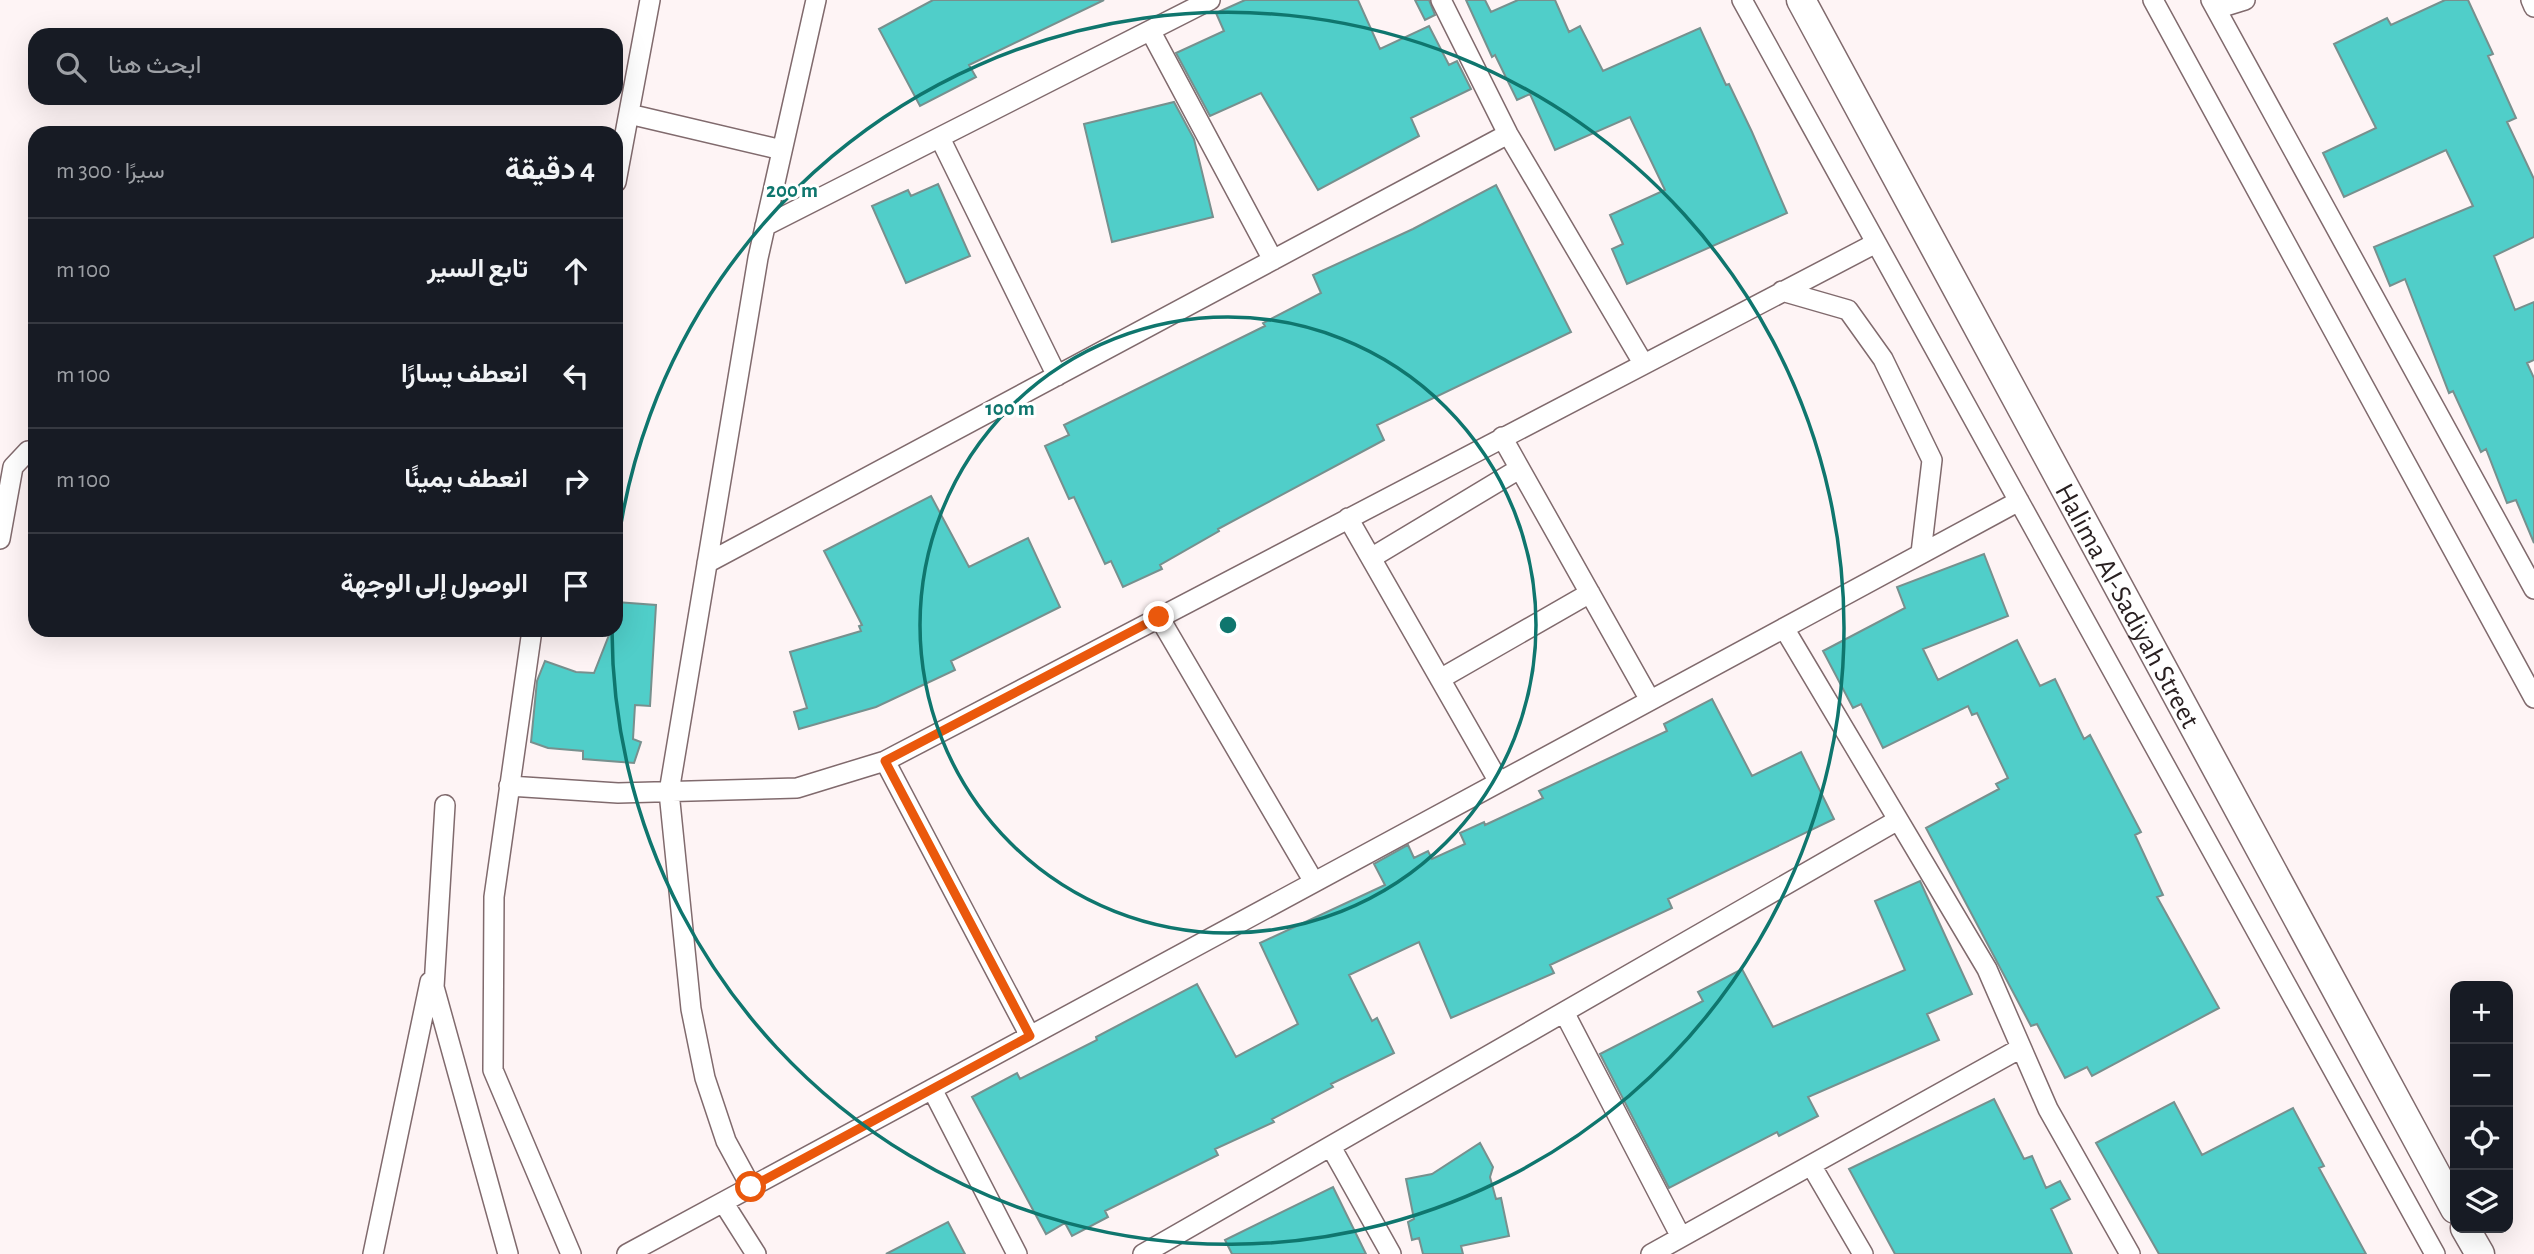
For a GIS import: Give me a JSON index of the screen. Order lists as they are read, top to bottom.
{
  "streets": {
    "street": ["Halima Al-Sadiyah Street"]
  },
  "page": {
    "search": "ابحث هنا",
    "heading": ["4 دقيقة", "سيرًا · 300 m"],
    "list": [
      ["تابع السير", "100 m"],
      ["انعطف يسارًا", "100 m"],
      ["انعطف يمينًا", "100 m"],
      "الوصول إلى الوجهة"
    ],
    "map_buttons": ["+", "−"]
  },
  "rings": ["200 m", "100 m"]
}
